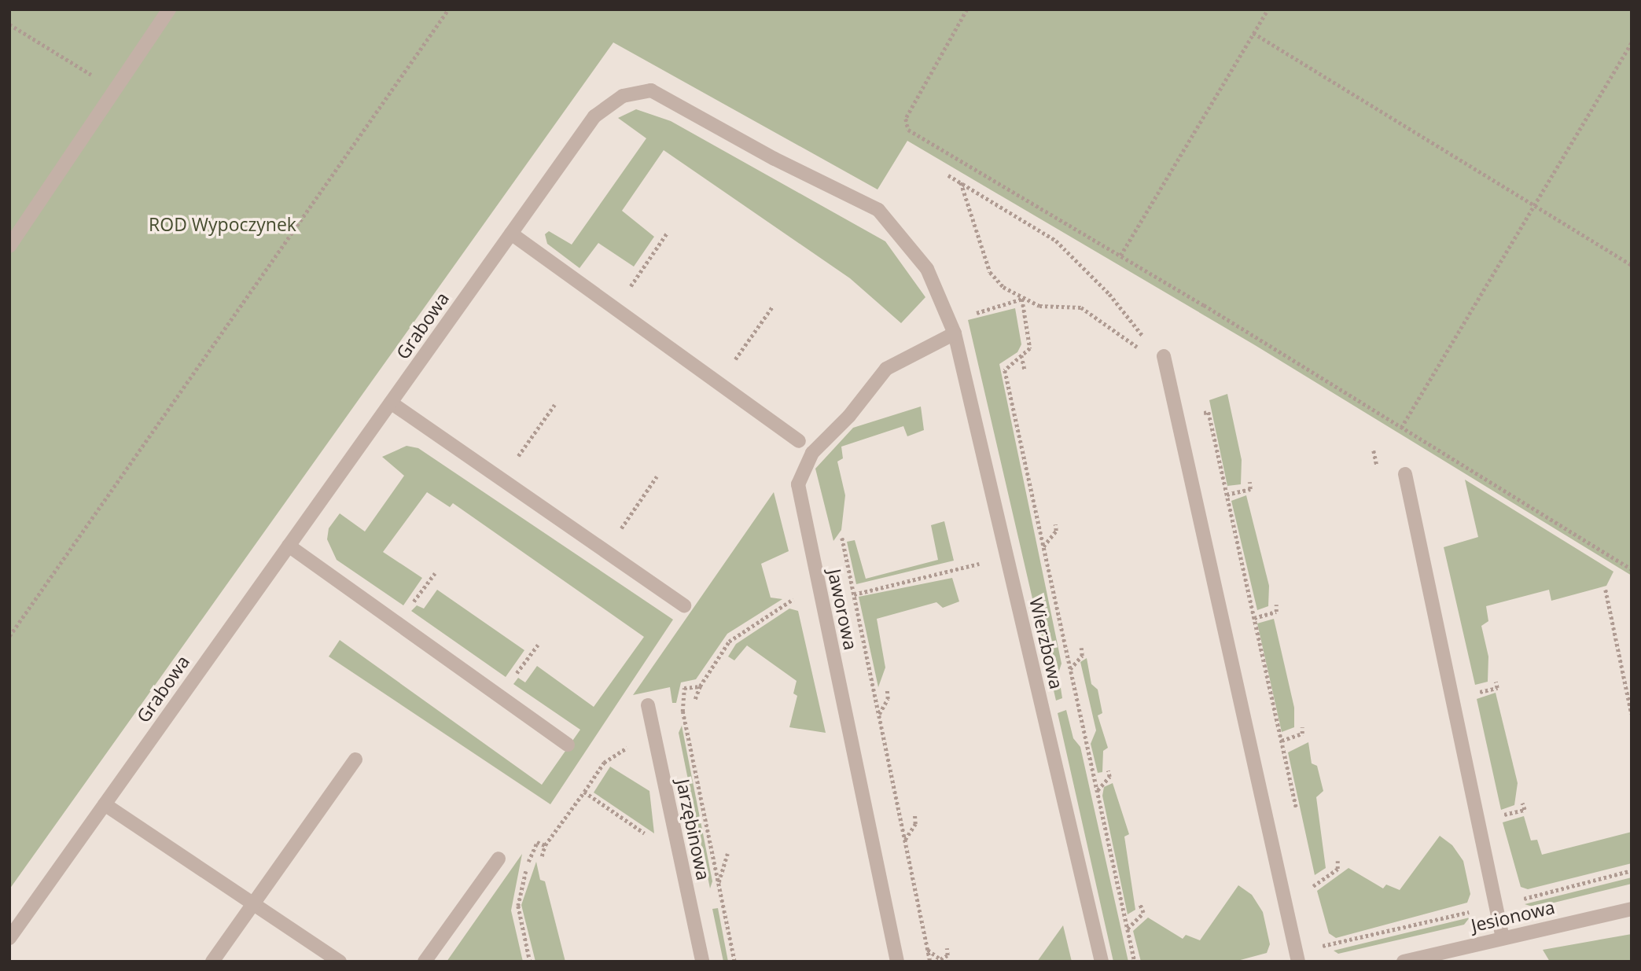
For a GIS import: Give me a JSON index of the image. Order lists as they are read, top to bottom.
{
  "streets": {
    "street": [
      "Grabowa",
      "Jaworowa",
      "Wierzbowa",
      "Jarzębinowa",
      "Jesionowa"
    ]
  },
  "crossings": [
    ["Grabowa", "Jaworowa"],
    ["Grabowa", "Wierzbowa"],
    ["Jaworowa", "Wierzbowa"]
  ],
  "parks": ["ROD Wypoczynek"]
}
